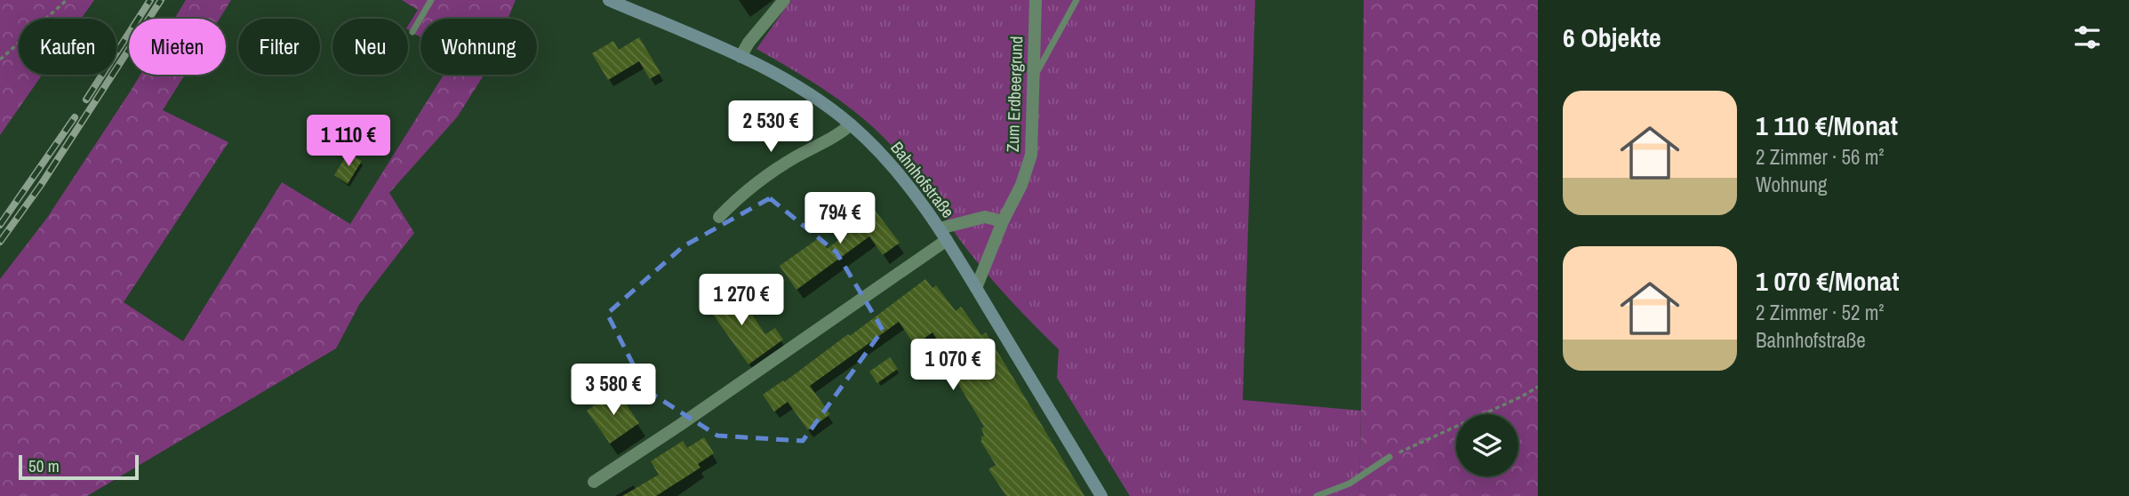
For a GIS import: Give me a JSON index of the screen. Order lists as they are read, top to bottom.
{
  "streets": {
    "main road": ["Bahnhofstraße"],
    "street": ["Zum Erdbeergrund"]
  },
  "crossings": [
    ["Zum Erdbeergrund", "Bahnhofstraße"]
  ],
  "scale_bar": "50 m",
  "page": {
    "heading": "6 Objekte",
    "chip": [
      "Kaufen",
      "Mieten",
      "Filter",
      "Neu",
      "Wohnung"
    ],
    "list": [
      {
        "name": "1 110 €/Monat",
        "note": "2 Zimmer · 56 m² · Wohnung"
      },
      {
        "name": "1 070 €/Monat",
        "note": "2 Zimmer · 52 m² · Bahnhofstraße"
      }
    ],
    "price": [
      "2 530 €",
      "1 110 €",
      "794 €",
      "1 270 €",
      "1 070 €",
      "3 580 €"
    ],
    "scale": "50 m"
  }
}
